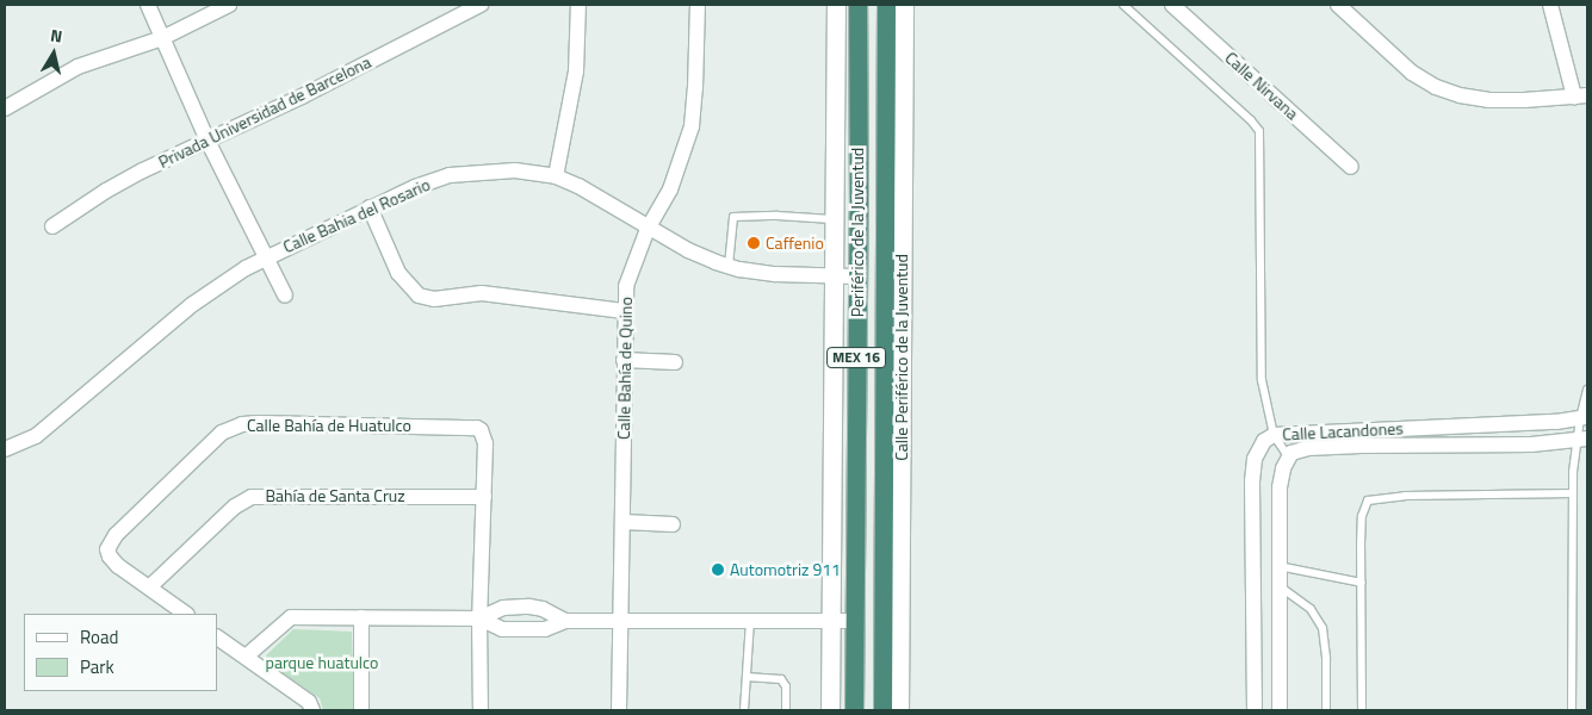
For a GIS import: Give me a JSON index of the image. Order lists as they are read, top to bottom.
{
  "streets": {
    "highway": ["Periférico de la Juventud", "MEX 16"],
    "main road": ["Calle Periférico de la Juventud"],
    "street": [
      "Calle Nirvana",
      "Privada Universidad de Barcelona",
      "Calle Bahia del Rosario",
      "Calle Bahía de Quino",
      "Calle Bahía de Huatulco",
      "Calle Lacandones",
      "Bahía de Santa Cruz"
    ]
  },
  "crossings": [
    ["Calle Bahia del Rosario", "Periférico de la Juventud"],
    ["Calle Bahia del Rosario", "Calle Bahía de Quino"],
    ["Calle Bahía de Huatulco", "Bahía de Santa Cruz"]
  ],
  "parks": ["parque huatulco"],
  "places": ["Caffenio", "Automotriz 911"],
  "legend": ["Road", "Park"],
  "north": "top"
}
